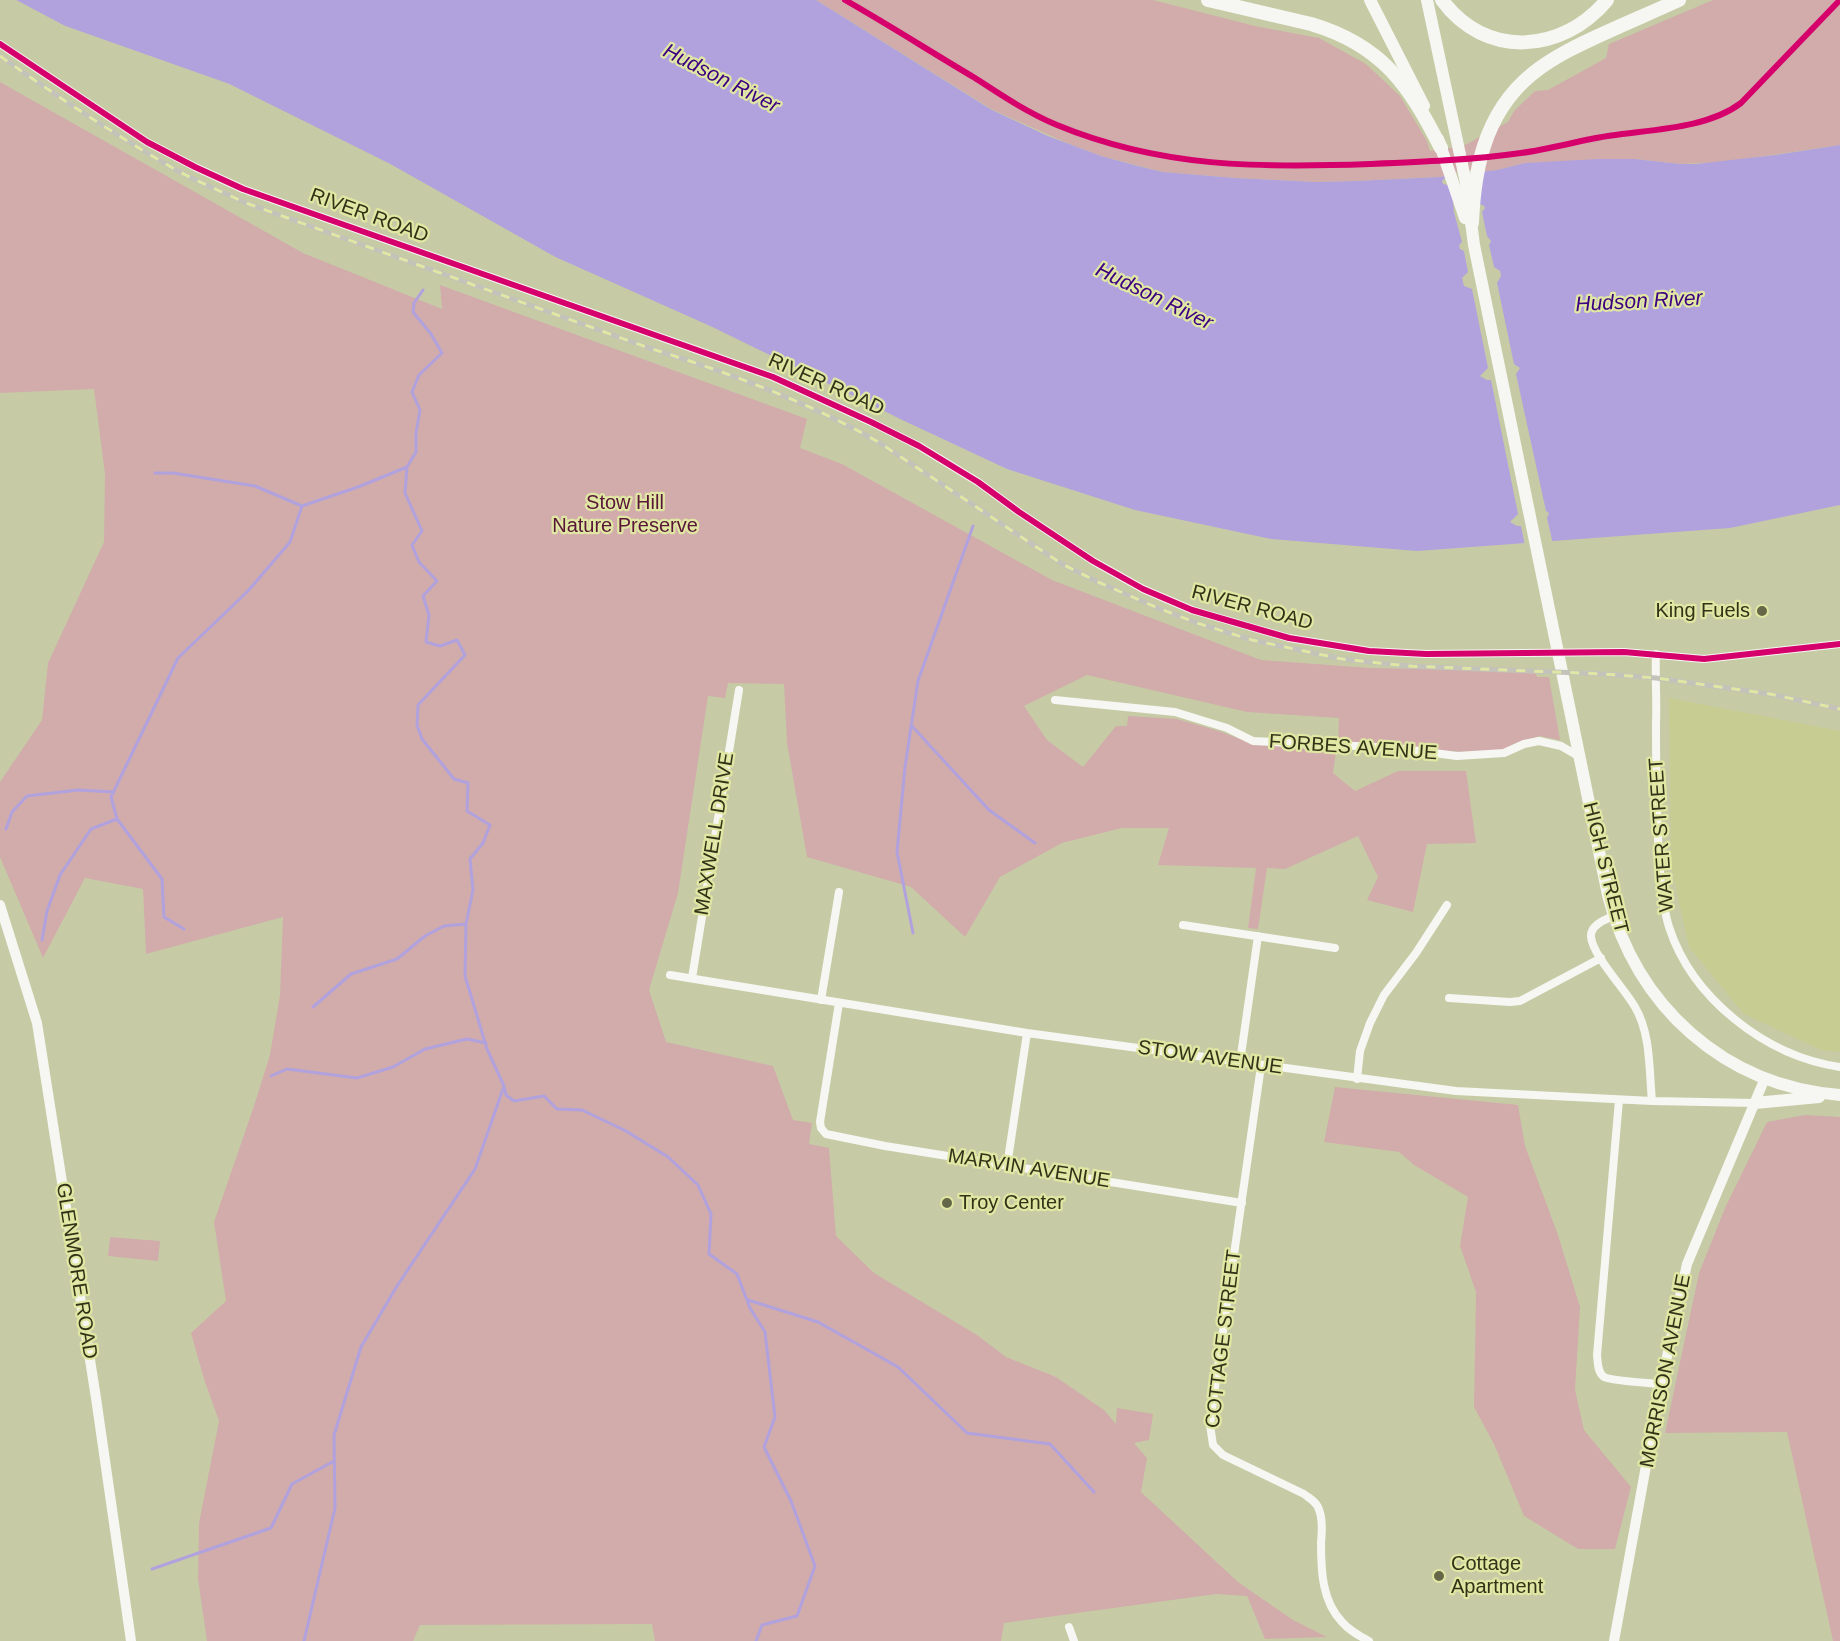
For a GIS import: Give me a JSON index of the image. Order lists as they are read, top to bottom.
{
  "streets": {
    "main road": ["HIGH STREET"],
    "street": [
      "RIVER ROAD",
      "FORBES AVENUE",
      "MAXWELL DRIVE",
      "WATER STREET",
      "STOW AVENUE",
      "MARVIN AVENUE",
      "GLENMORE ROAD",
      "COTTAGE STREET",
      "MORRISON AVENUE"
    ]
  },
  "crossings": [
    ["RIVER ROAD", "WATER STREET"],
    ["FORBES AVENUE", "HIGH STREET"],
    ["MAXWELL DRIVE", "STOW AVENUE"],
    ["HIGH STREET", "MORRISON AVENUE"],
    ["STOW AVENUE", "MARVIN AVENUE"],
    ["STOW AVENUE", "COTTAGE STREET"],
    ["STOW AVENUE", "MORRISON AVENUE"],
    ["MARVIN AVENUE", "COTTAGE STREET"]
  ],
  "water": ["Hudson River"],
  "parks": ["Stow Hill Nature Preserve"],
  "places": ["King Fuels", "Troy Center", "Cottage Apartment"]
}
